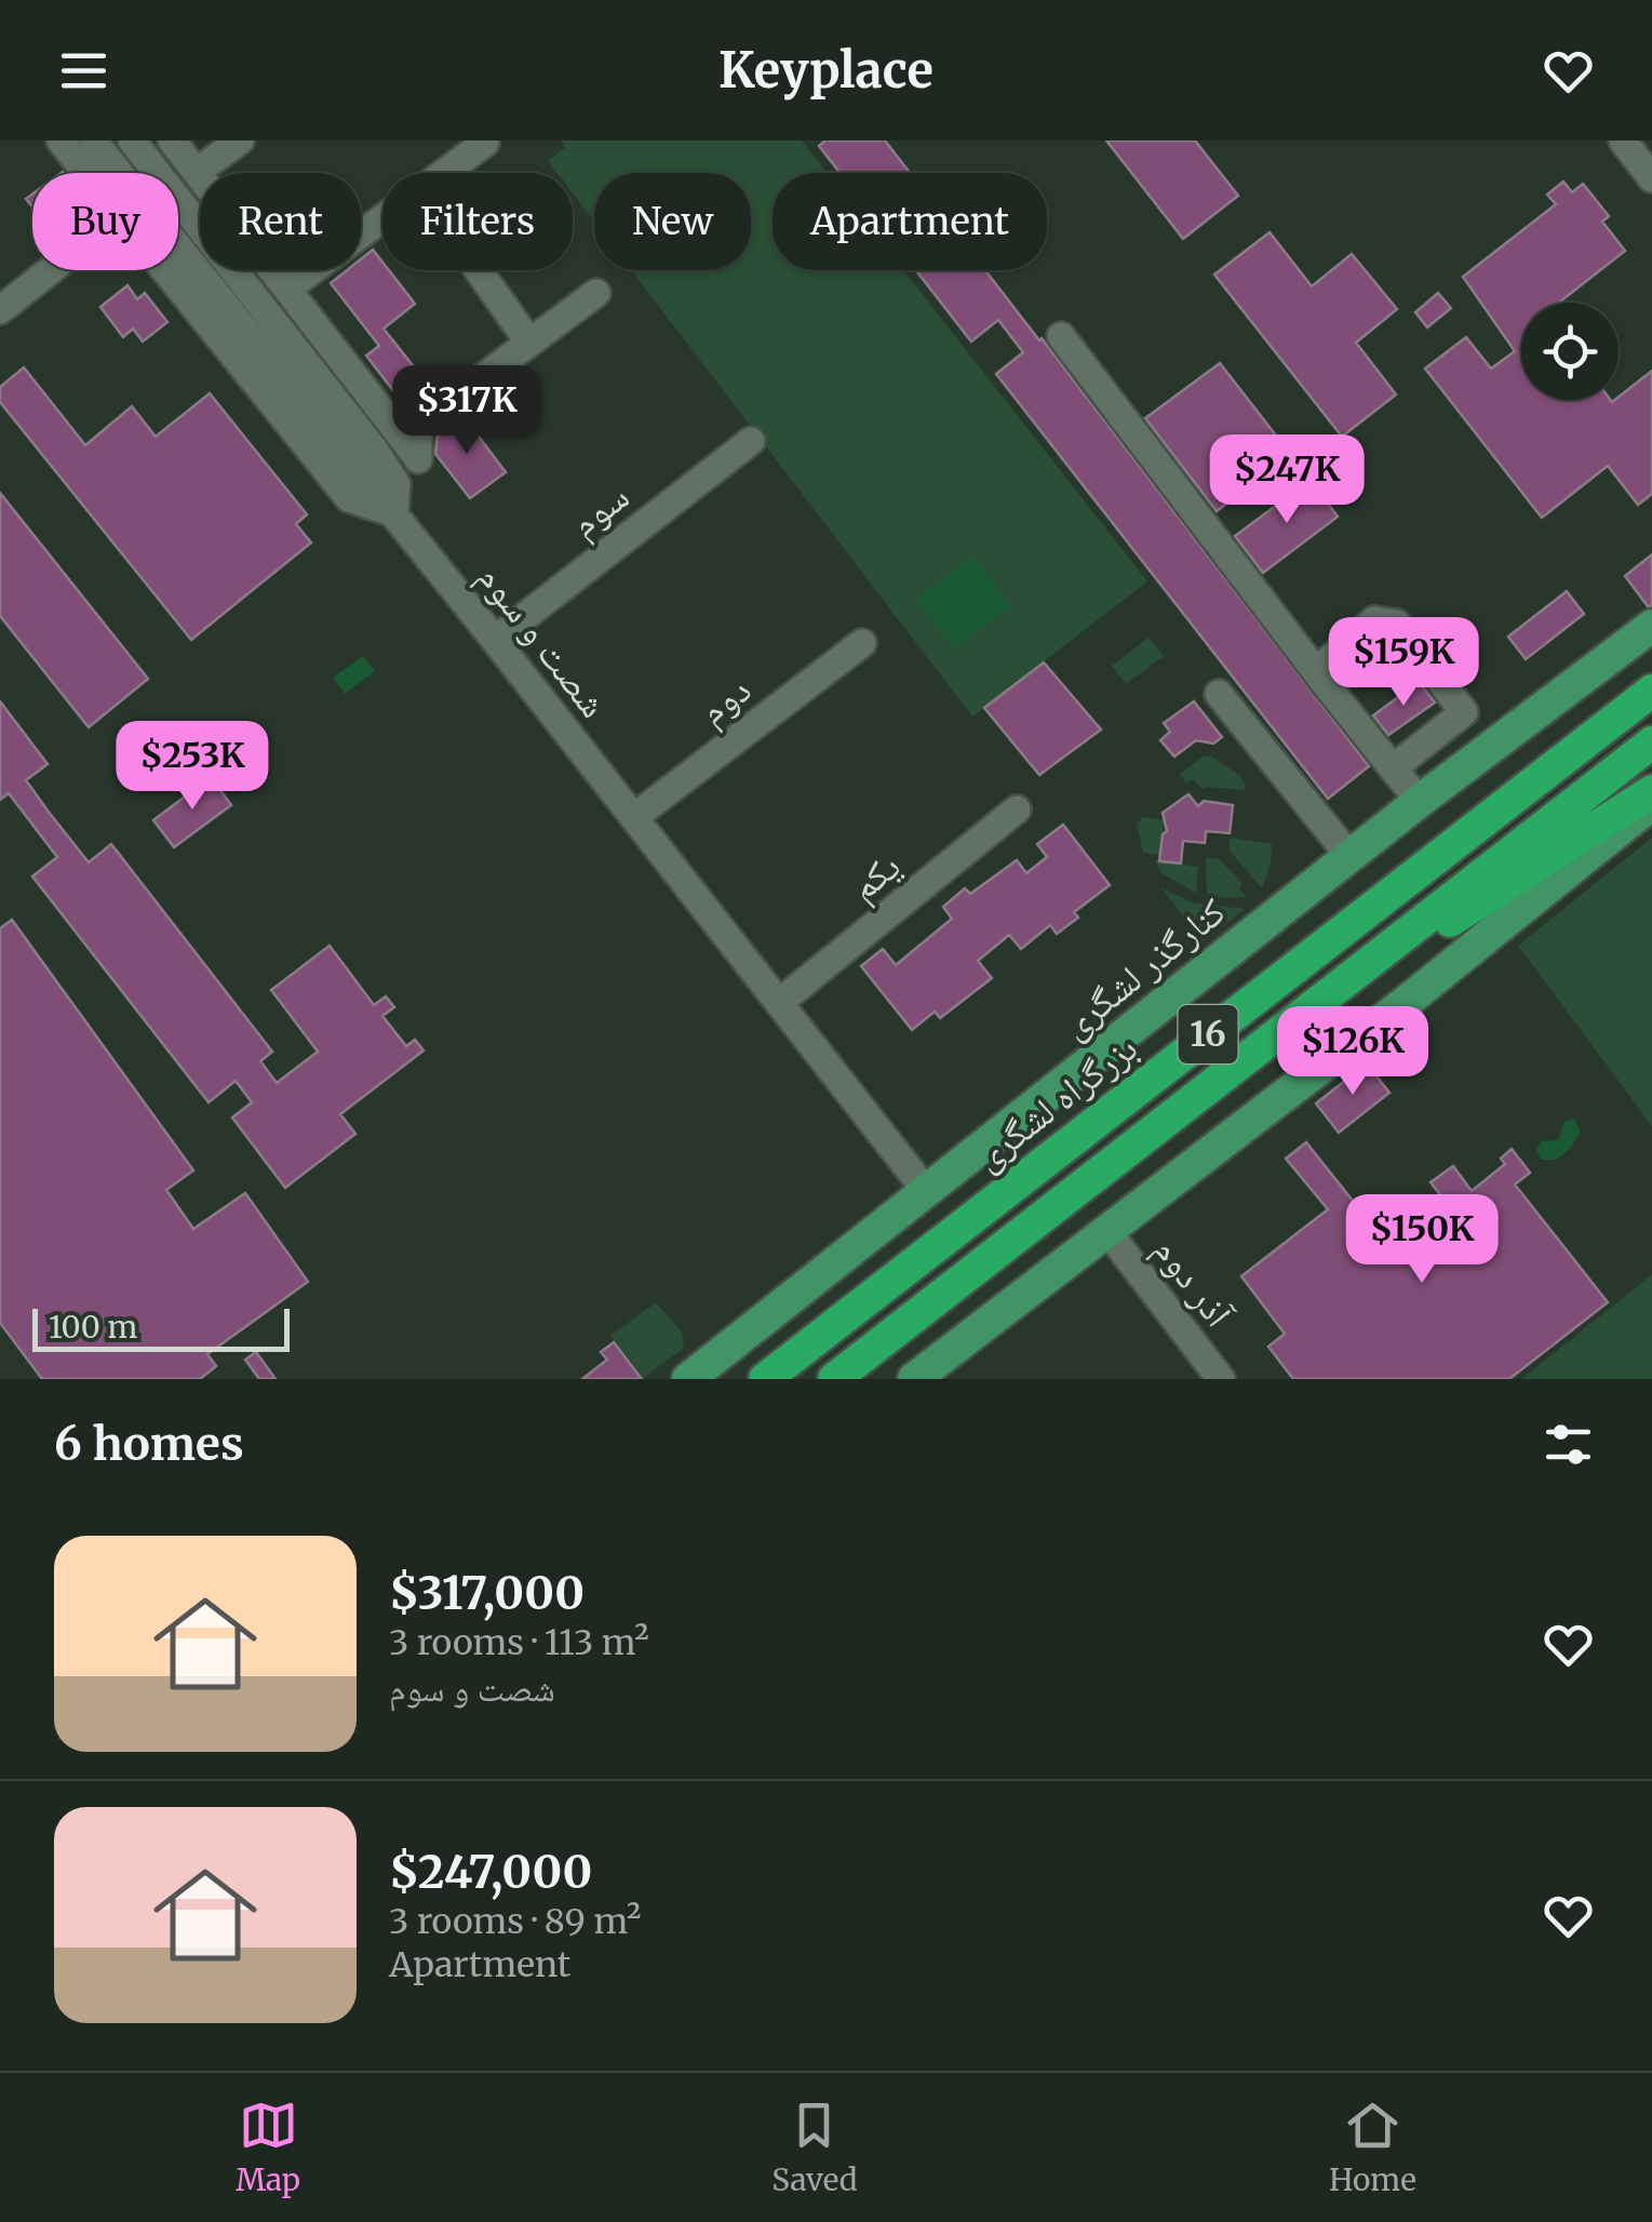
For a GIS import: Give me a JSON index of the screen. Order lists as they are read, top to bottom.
{
  "streets": {
    "highway": ["16", "بزرگراه لشگری"],
    "main road": ["کنارگذر لشگری"],
    "street": [
      "سوم",
      "شصت و سوم",
      "دوم",
      "یکم",
      "آذر دوم"
    ]
  },
  "crossings": [
    ["سوم", "شصت و سوم"],
    ["شصت و سوم", "دوم"],
    ["شصت و سوم", "یکم"],
    ["شصت و سوم", "کنارگذر لشگری"]
  ],
  "scale_bar": "100 m",
  "page": {
    "header": "Keyplace",
    "chip": [
      "Buy",
      "Rent",
      "Filters",
      "New",
      "Apartment"
    ],
    "price": [
      "$317K",
      "$247K",
      "$159K",
      "$253K",
      "$126K",
      "$150K"
    ],
    "scale": "100 m",
    "heading": "6 homes",
    "list": [
      {
        "name": "$317,000",
        "note": "3 rooms · 113 m² · شصت و سوم"
      },
      {
        "name": "$247,000",
        "note": "3 rooms · 89 m² · Apartment"
      }
    ],
    "tabs": ["Map", "Saved", "Home"]
  }
}
